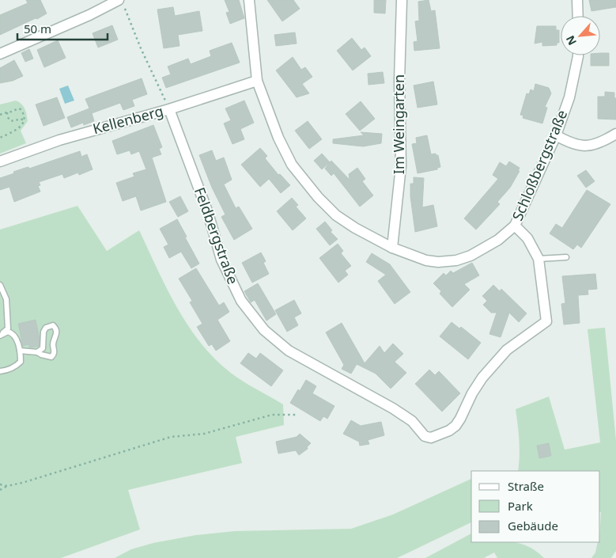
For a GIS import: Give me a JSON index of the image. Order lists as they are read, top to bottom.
{
  "streets": {
    "street": [
      "Kellenberg",
      "Im Weingarten",
      "Schloßbergstraße",
      "Feldbergstraße"
    ]
  },
  "crossings": [
    ["Kellenberg", "Schloßbergstraße"],
    ["Kellenberg", "Feldbergstraße"],
    ["Im Weingarten", "Schloßbergstraße"]
  ],
  "legend": ["Straße", "Park", "Gebäude"],
  "scale_bar": "50 m",
  "north": "bottom left"
}
